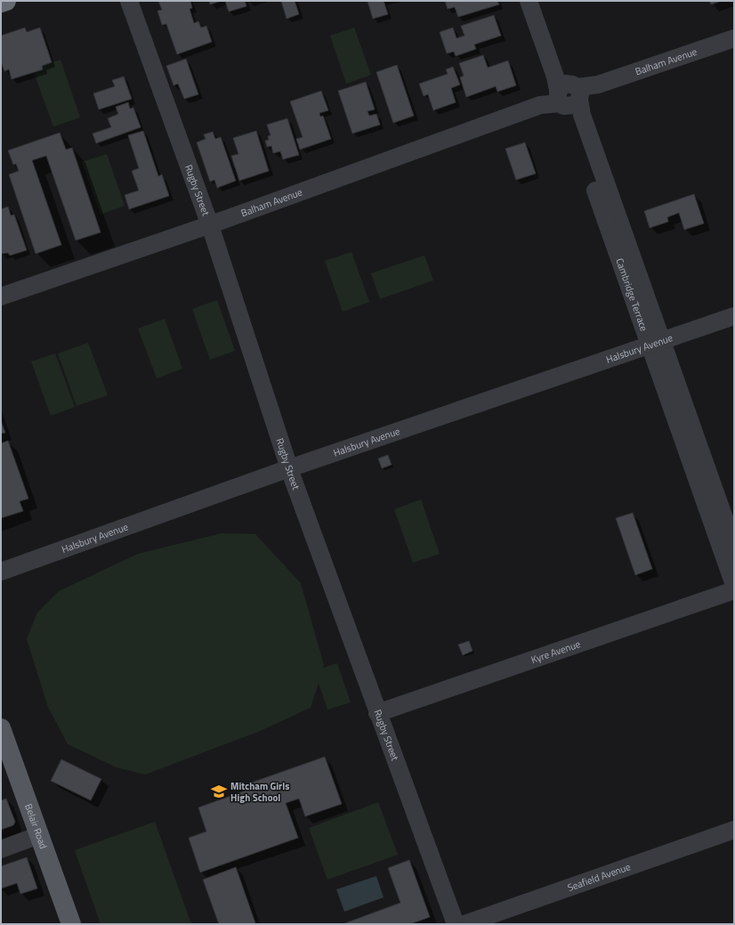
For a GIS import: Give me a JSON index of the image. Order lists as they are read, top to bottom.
{
  "streets": {
    "main road": ["Belair Road"],
    "street": [
      "Balham Avenue",
      "Rugby Street",
      "Cambridge Terrace",
      "Halsbury Avenue",
      "Kyre Avenue",
      "Seafield Avenue"
    ]
  },
  "crossings": [
    ["Balham Avenue", "Rugby Street"],
    ["Balham Avenue", "Cambridge Terrace"],
    ["Rugby Street", "Halsbury Avenue"],
    ["Rugby Street", "Kyre Avenue"],
    ["Cambridge Terrace", "Halsbury Avenue"]
  ],
  "places": {
    "school or university": ["Mitcham Girls High School"]
  }
}
